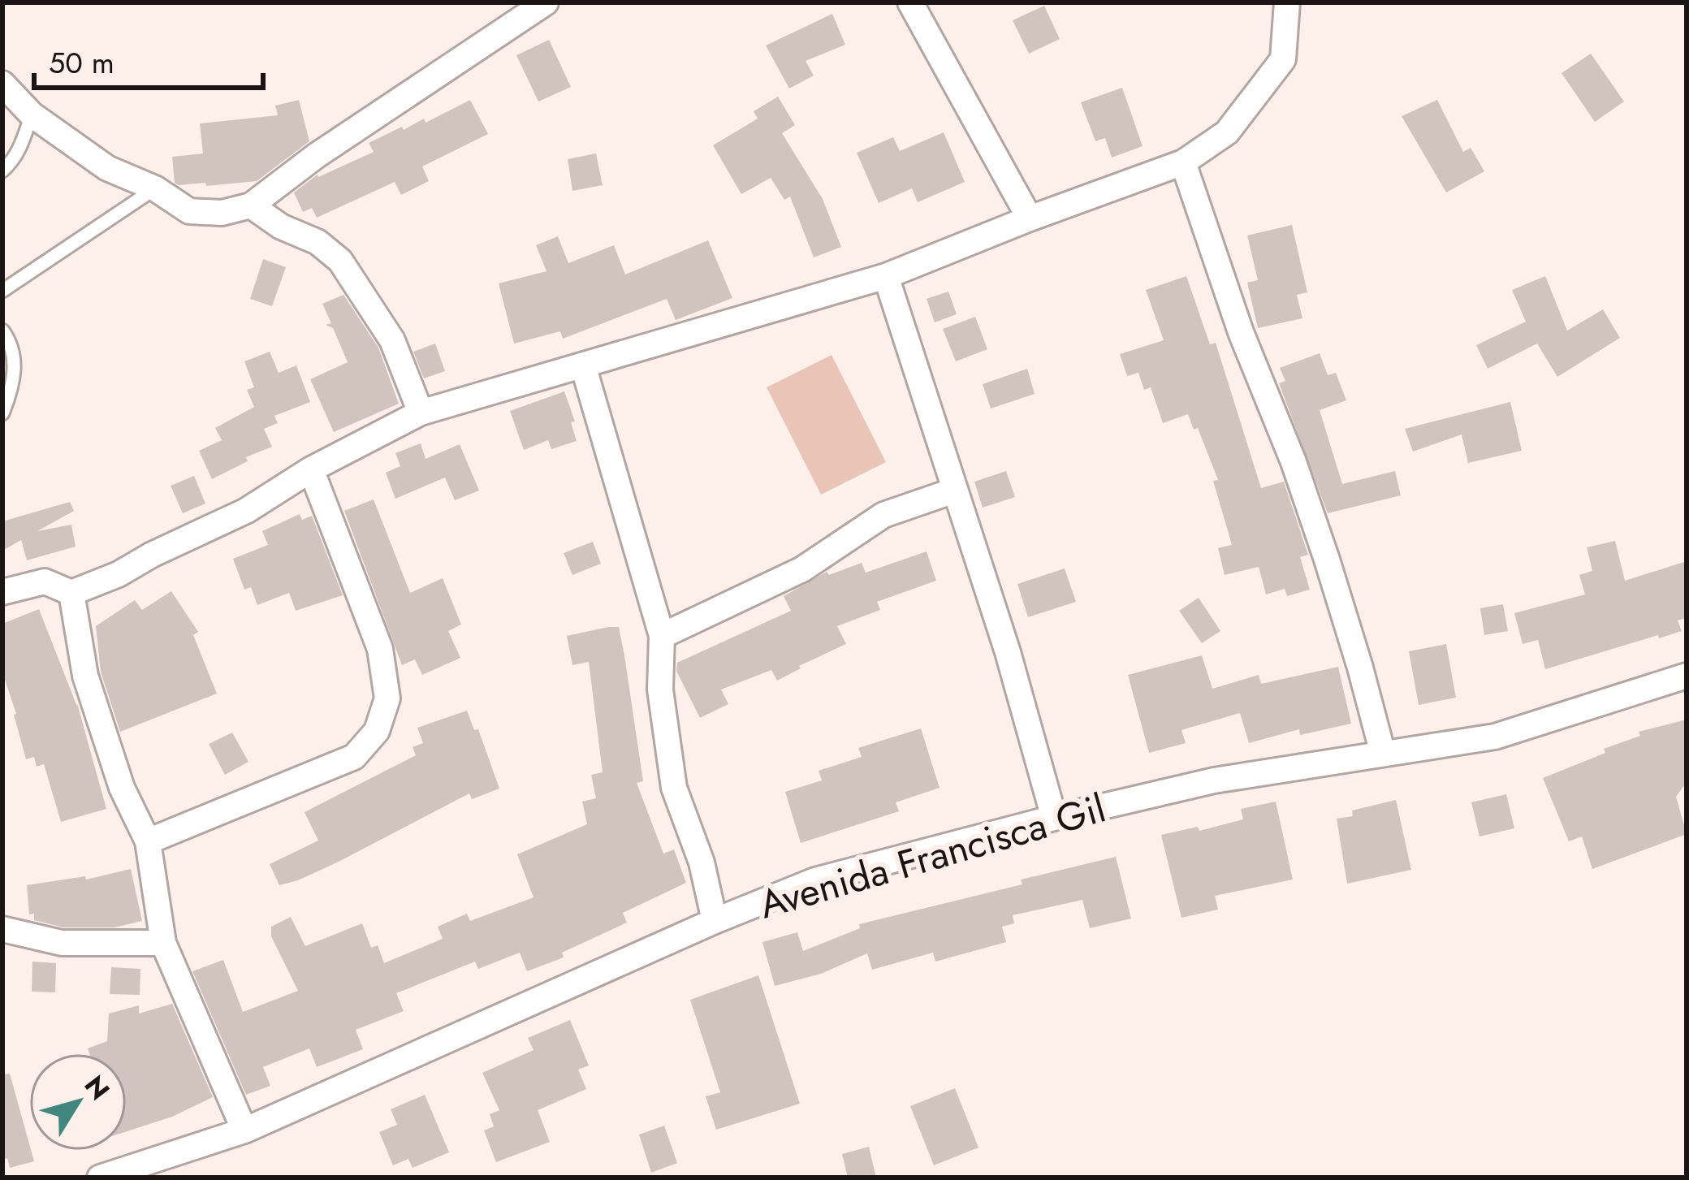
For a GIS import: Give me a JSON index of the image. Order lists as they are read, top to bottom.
{
  "streets": {
    "street": ["Avenida Francisca Gil"]
  },
  "scale_bar": "50 m",
  "north": "top right"
}
